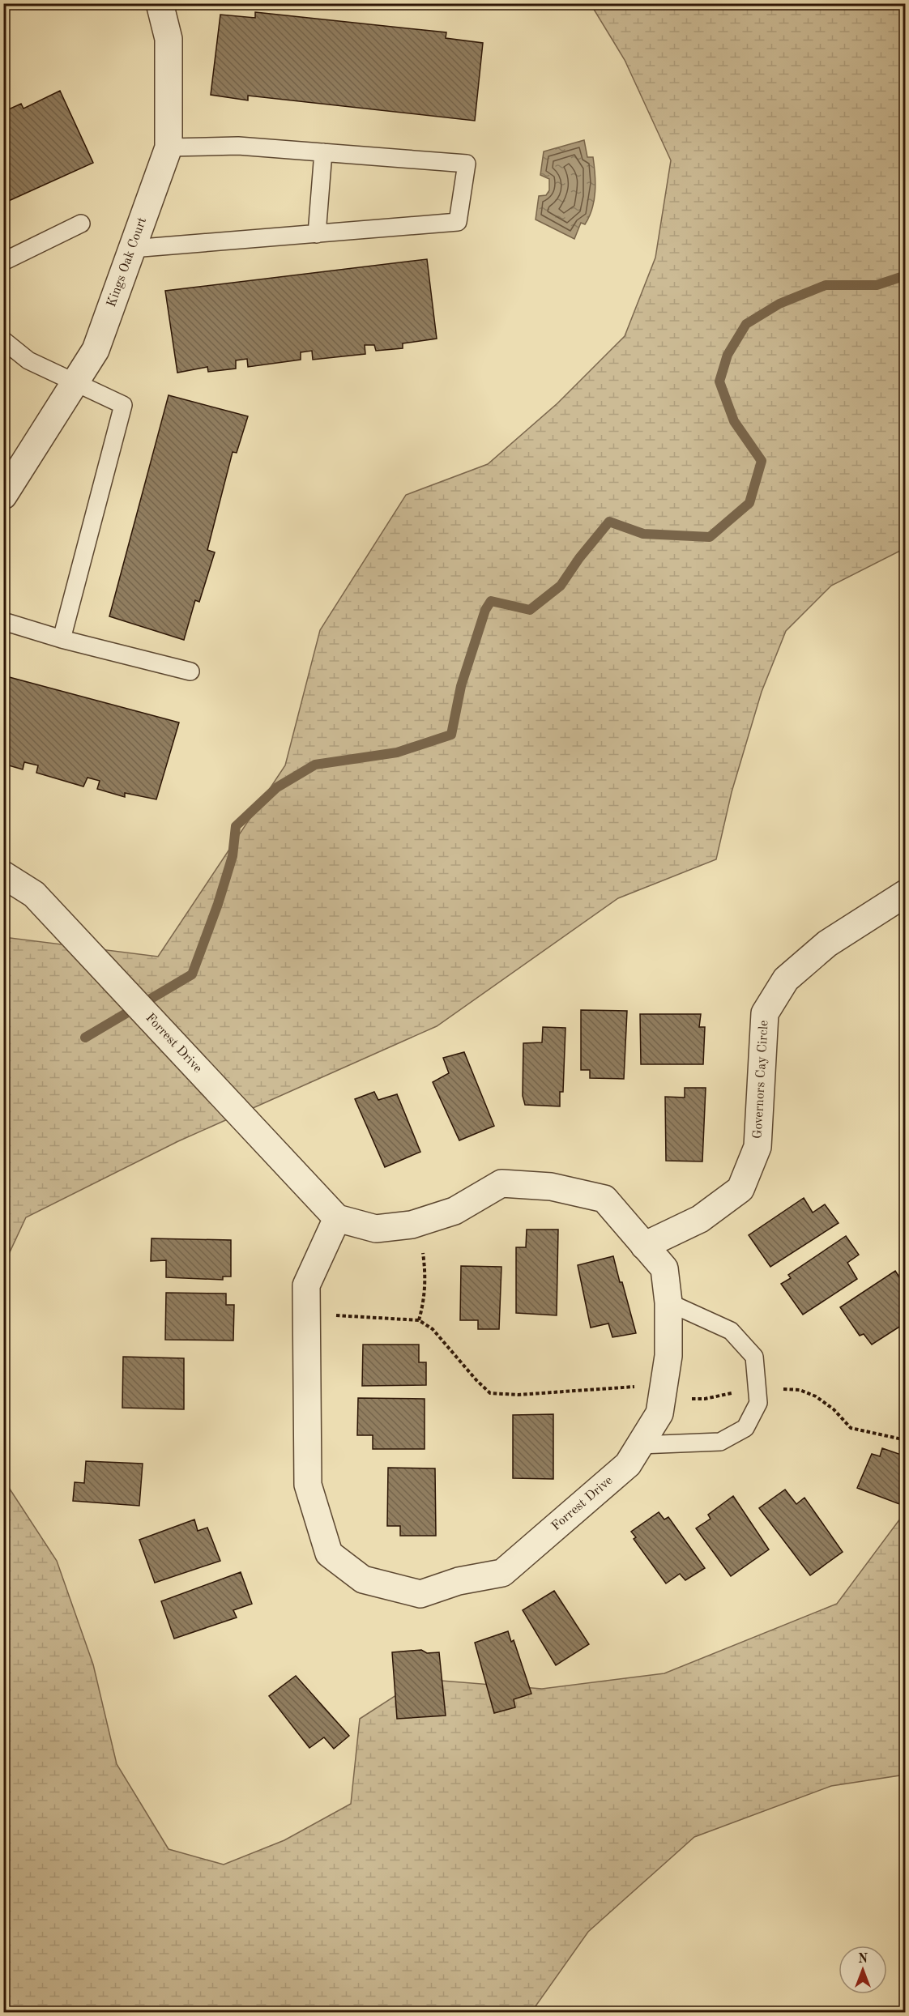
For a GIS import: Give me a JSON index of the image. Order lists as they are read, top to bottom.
{
  "streets": {
    "street": ["Kings Oak Court", "Forrest Drive", "Governors Cay Circle"]
  },
  "crossings": [
    ["Forrest Drive", "Governors Cay Circle"]
  ],
  "north": "top"
}
